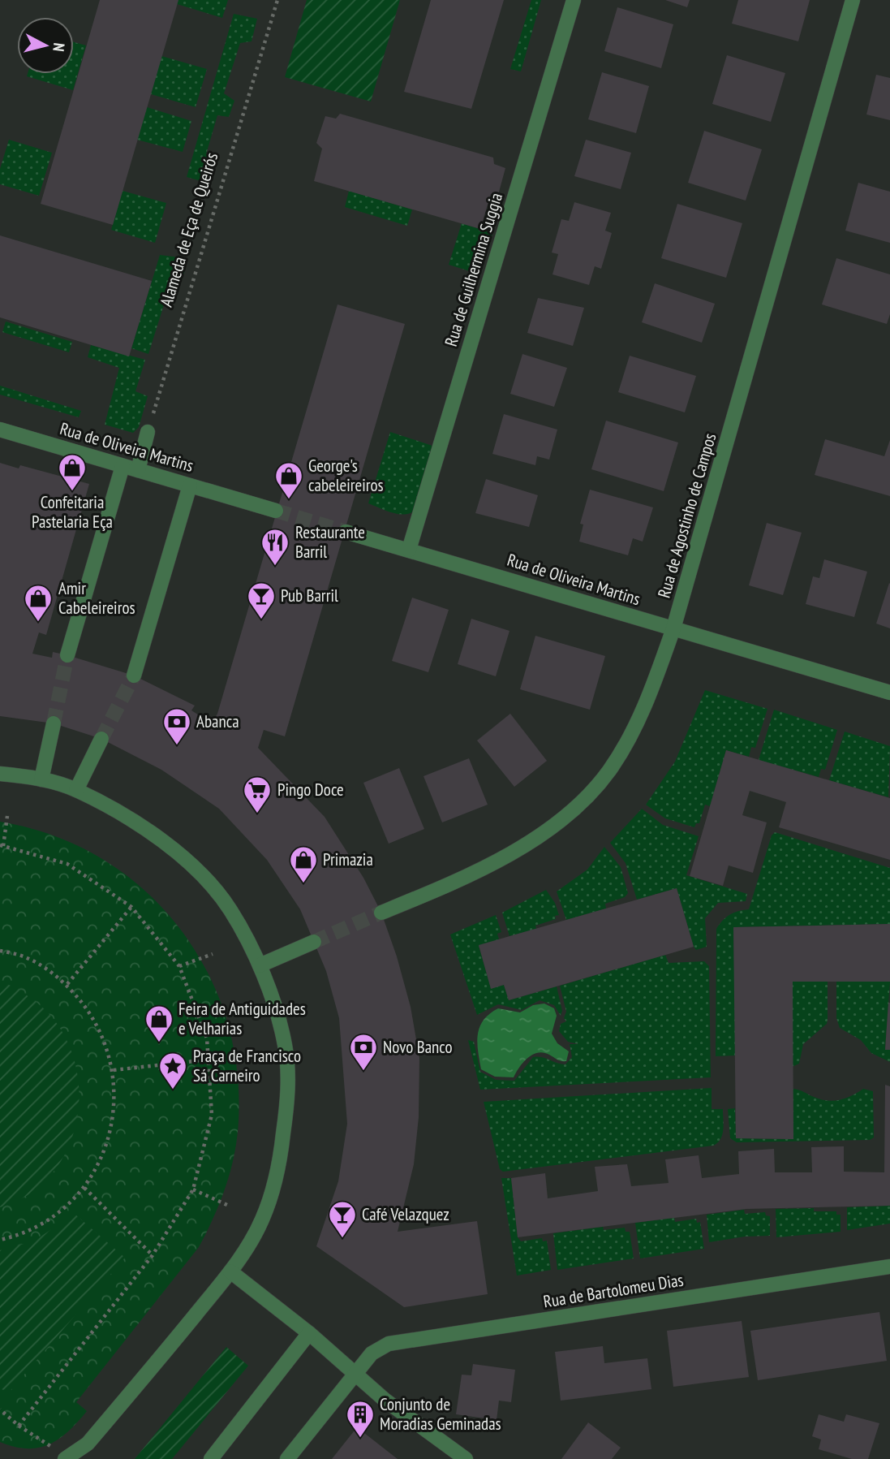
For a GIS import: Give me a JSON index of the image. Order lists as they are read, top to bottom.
{
  "streets": {
    "street": [
      "Rua de Guilhermina Suggia",
      "Rua de Oliveira Martins",
      "Rua de Agostinho de Campos",
      "Rua de Bartolomeu Dias"
    ],
    "path": ["Alameda de Eça de Queirós"]
  },
  "crossings": [
    ["Rua de Guilhermina Suggia", "Rua de Oliveira Martins"],
    ["Rua de Oliveira Martins", "Rua de Agostinho de Campos"]
  ],
  "places": {
    "shop": [
      "Confeitaria Pastelaria Eça",
      "George's cabeleireiros",
      "Amir Cabeleireiros",
      "Primazia",
      "Feira de Antiguidades e Velharias"
    ],
    "restaurant": ["Restaurante Barril"],
    "bar": ["Pub Barril", "Café Velazquez"],
    "bank": ["Abanca", "Novo Banco"],
    "supermarket": ["Pingo Doce"],
    "place": ["Praça de Francisco Sá Carneiro"],
    "building": ["Conjunto de Moradias Geminadas"]
  },
  "north": "right"
}
